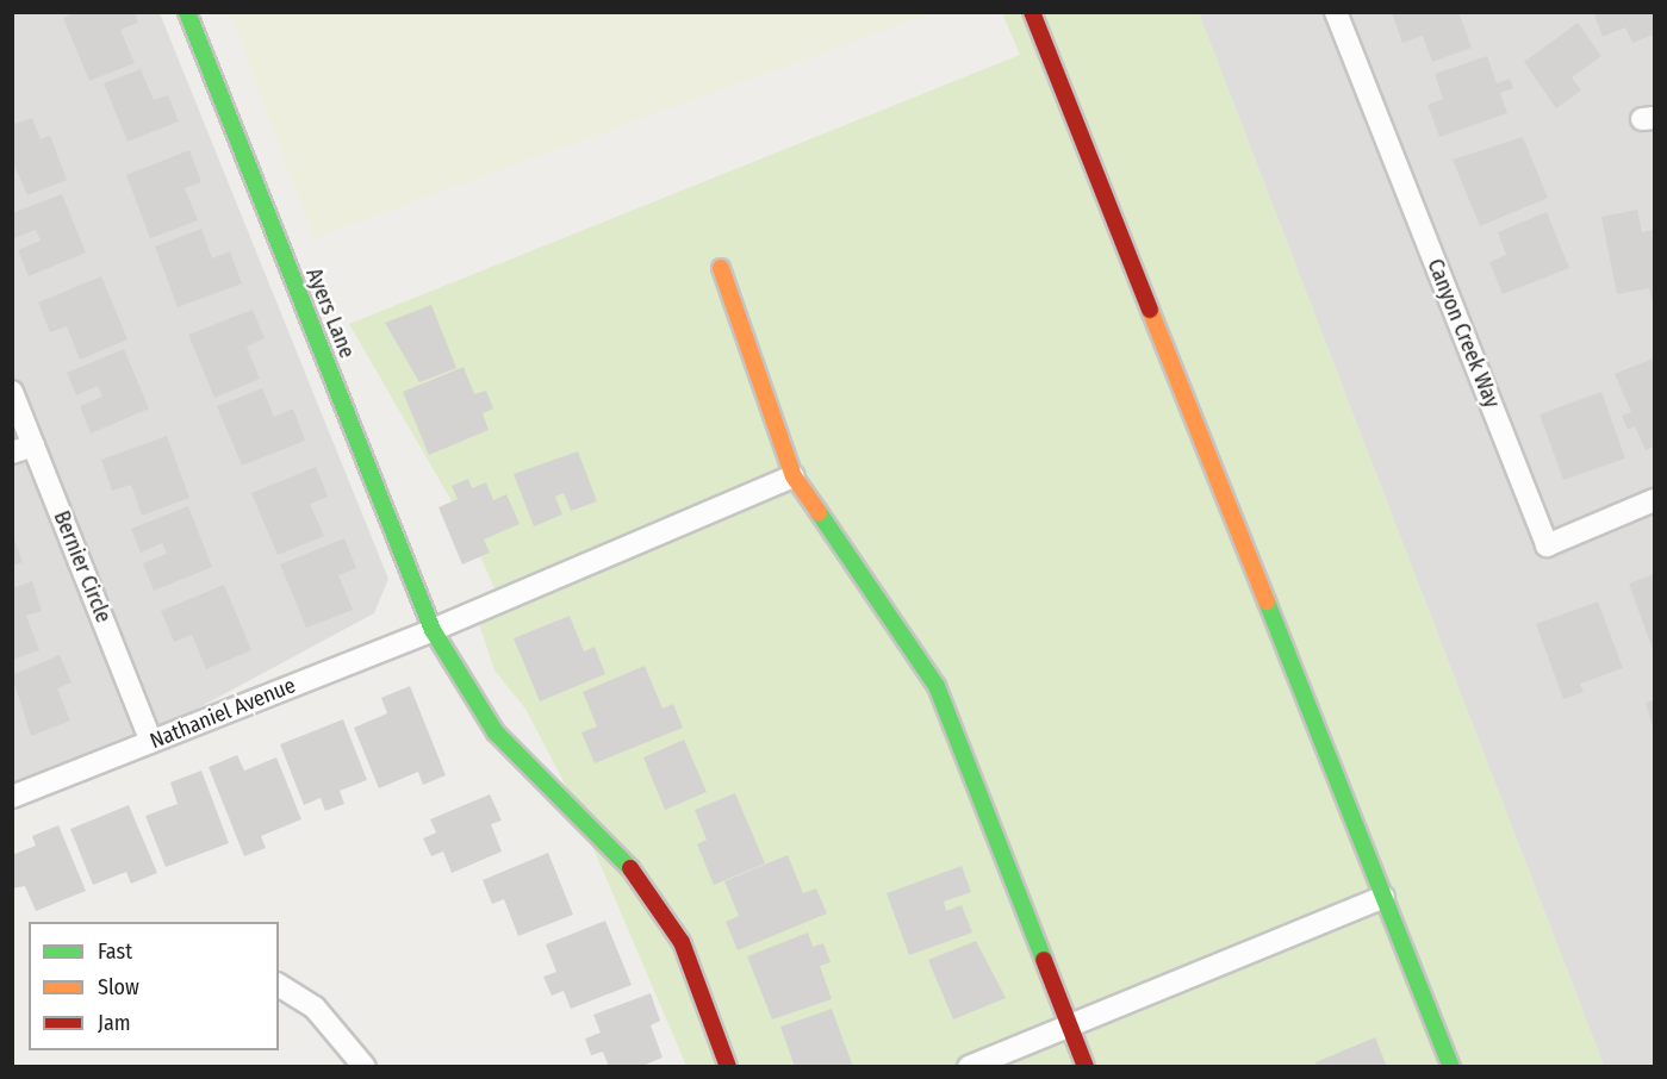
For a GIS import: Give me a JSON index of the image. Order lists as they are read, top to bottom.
{
  "streets": {
    "street": [
      "Ayers Lane",
      "Canyon Creek Way",
      "Bernier Circle",
      "Nathaniel Avenue"
    ]
  },
  "crossings": [
    ["Ayers Lane", "Nathaniel Avenue"],
    ["Bernier Circle", "Nathaniel Avenue"]
  ],
  "legend": ["Fast", "Slow", "Jam"]
}
